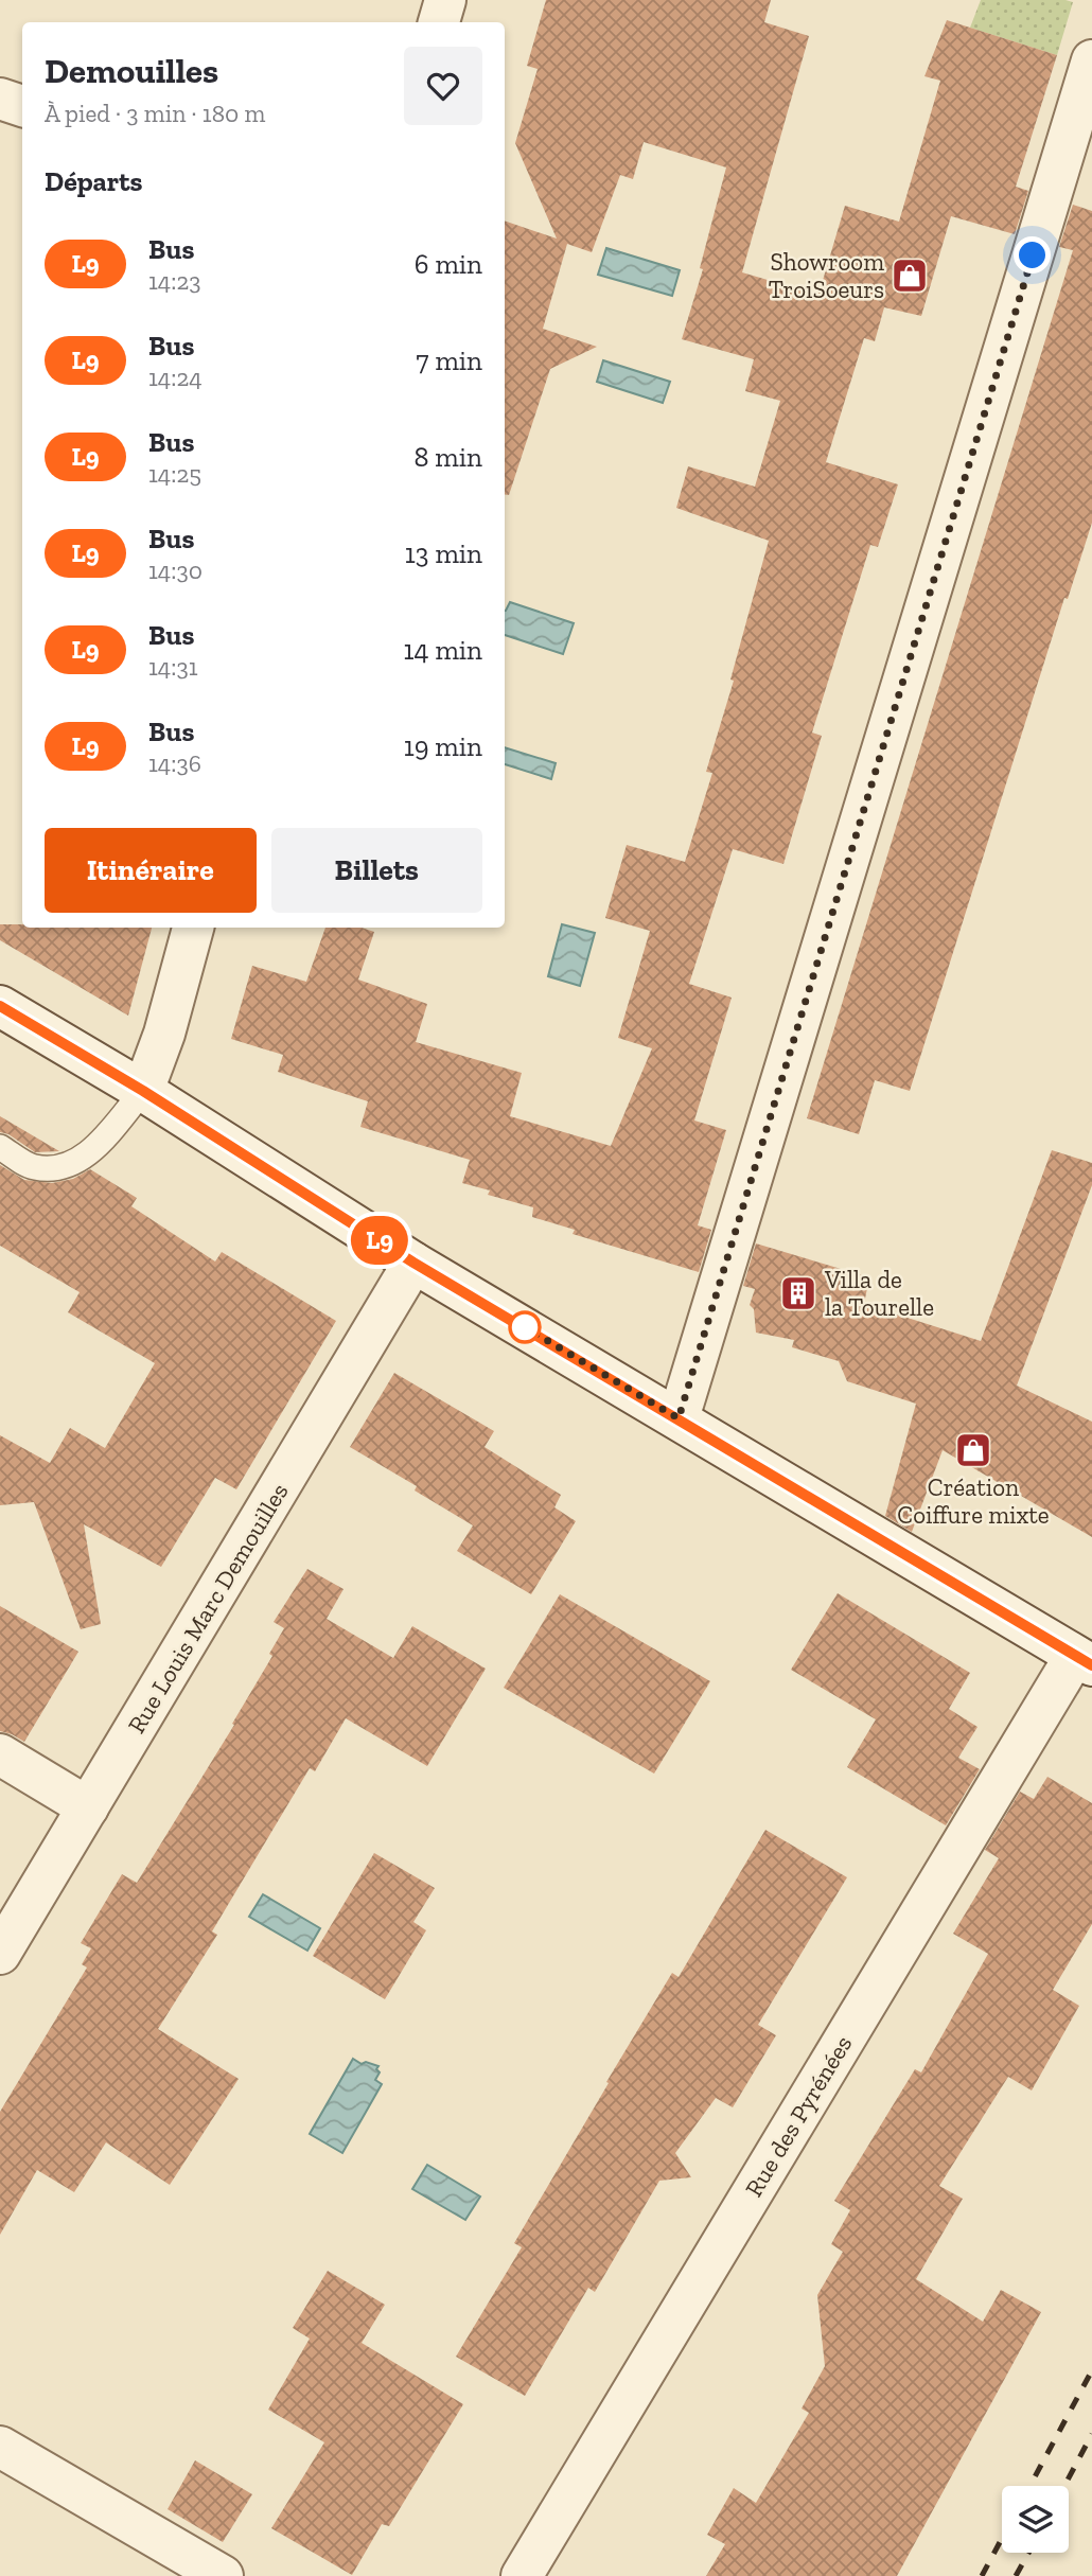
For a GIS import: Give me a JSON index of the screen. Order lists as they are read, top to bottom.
{
  "streets": {
    "street": ["Rue Louis Marc Demouilles", "Rue des Pyrénées"]
  },
  "places": {
    "shop": ["Showroom TroiSoeurs", "Création Coiffure mixte"],
    "building": ["Villa de la Tourelle"]
  },
  "lines": ["bus line L9"],
  "page": {
    "on_map": "L9",
    "heading": [
      ["Demouilles", "À pied · 3 min · 180 m"],
      "Départs"
    ],
    "list": [
      {
        "mark": "L9",
        "name": "Bus",
        "note": "14:23",
        "value": "6 min"
      },
      {
        "mark": "L9",
        "name": "Bus",
        "note": "14:24",
        "value": "7 min"
      },
      {
        "mark": "L9",
        "name": "Bus",
        "note": "14:25",
        "value": "8 min"
      },
      {
        "mark": "L9",
        "name": "Bus",
        "note": "14:30",
        "value": "13 min"
      },
      {
        "mark": "L9",
        "name": "Bus",
        "note": "14:31",
        "value": "14 min"
      },
      {
        "mark": "L9",
        "name": "Bus",
        "note": "14:36",
        "value": "19 min"
      }
    ],
    "buttons": ["Itinéraire", "Billets"]
  }
}
